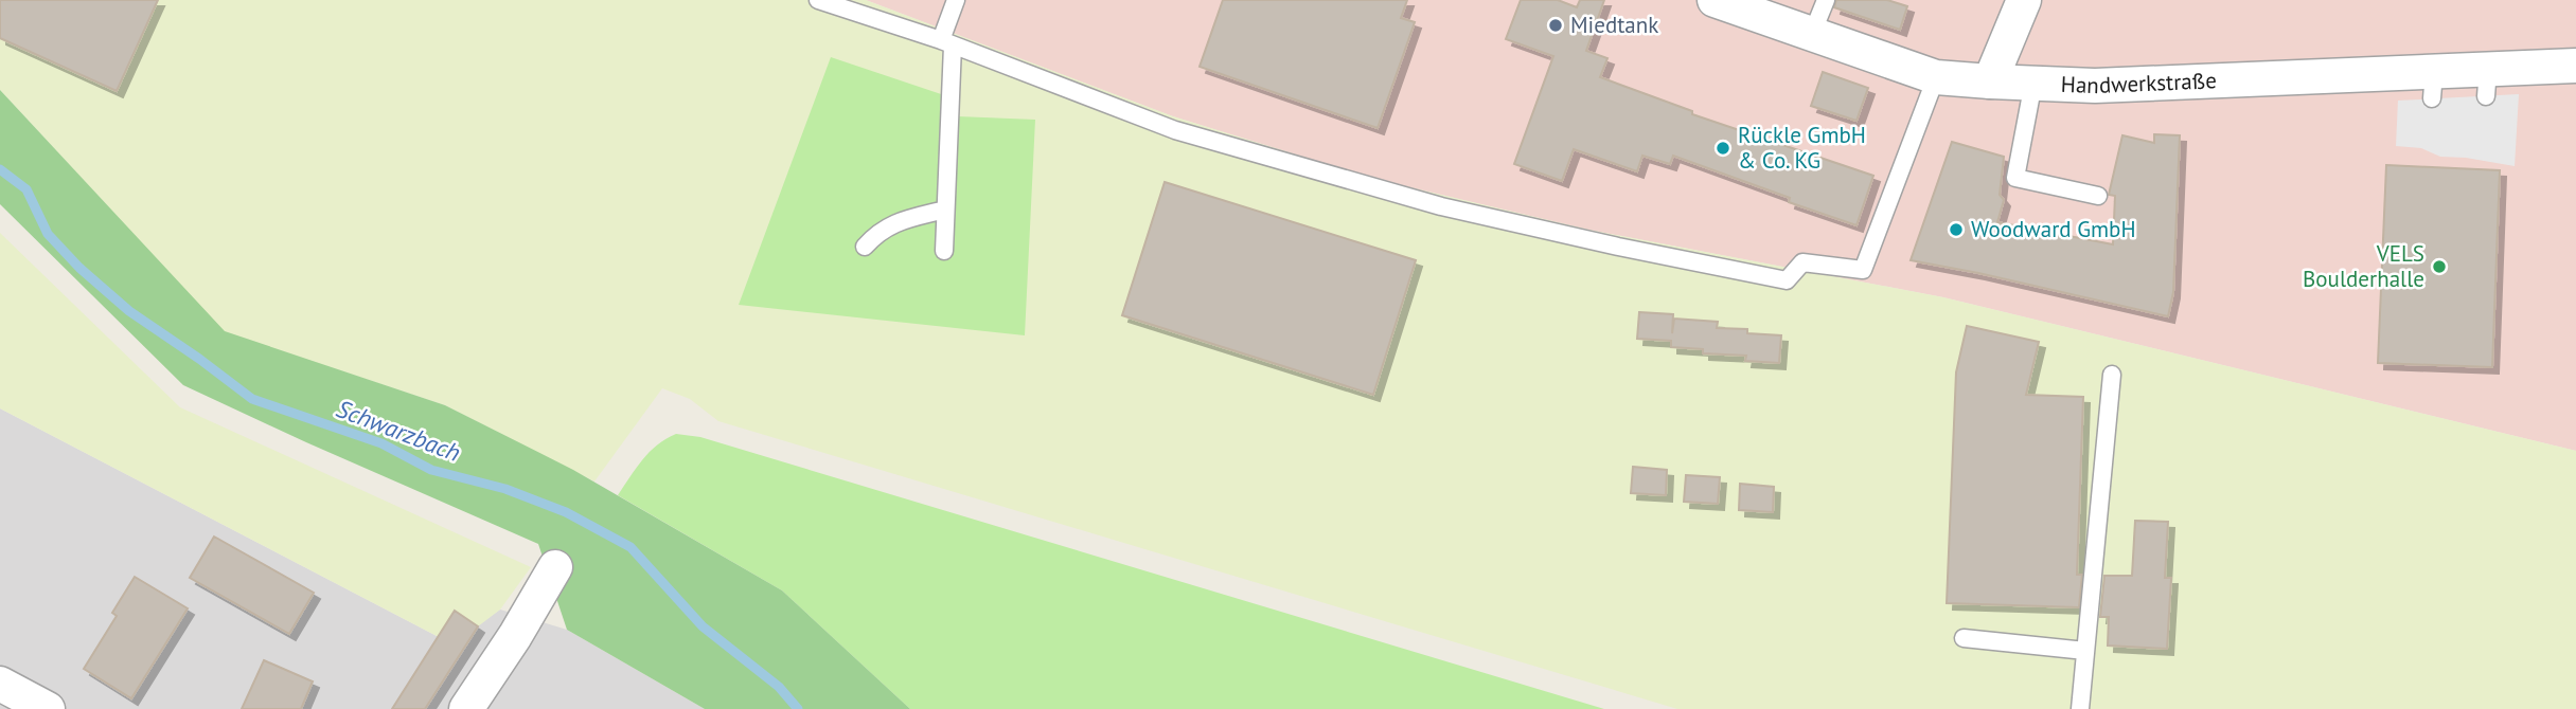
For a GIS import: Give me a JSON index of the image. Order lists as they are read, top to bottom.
{
  "streets": {
    "street": ["Handwerkstraße"]
  },
  "water": ["Schwarzbach"],
  "places": [
    "Miedtank",
    "Rückle GmbH & Co. KG",
    "Woodward GmbH",
    "VELS Boulderhalle"
  ]
}
